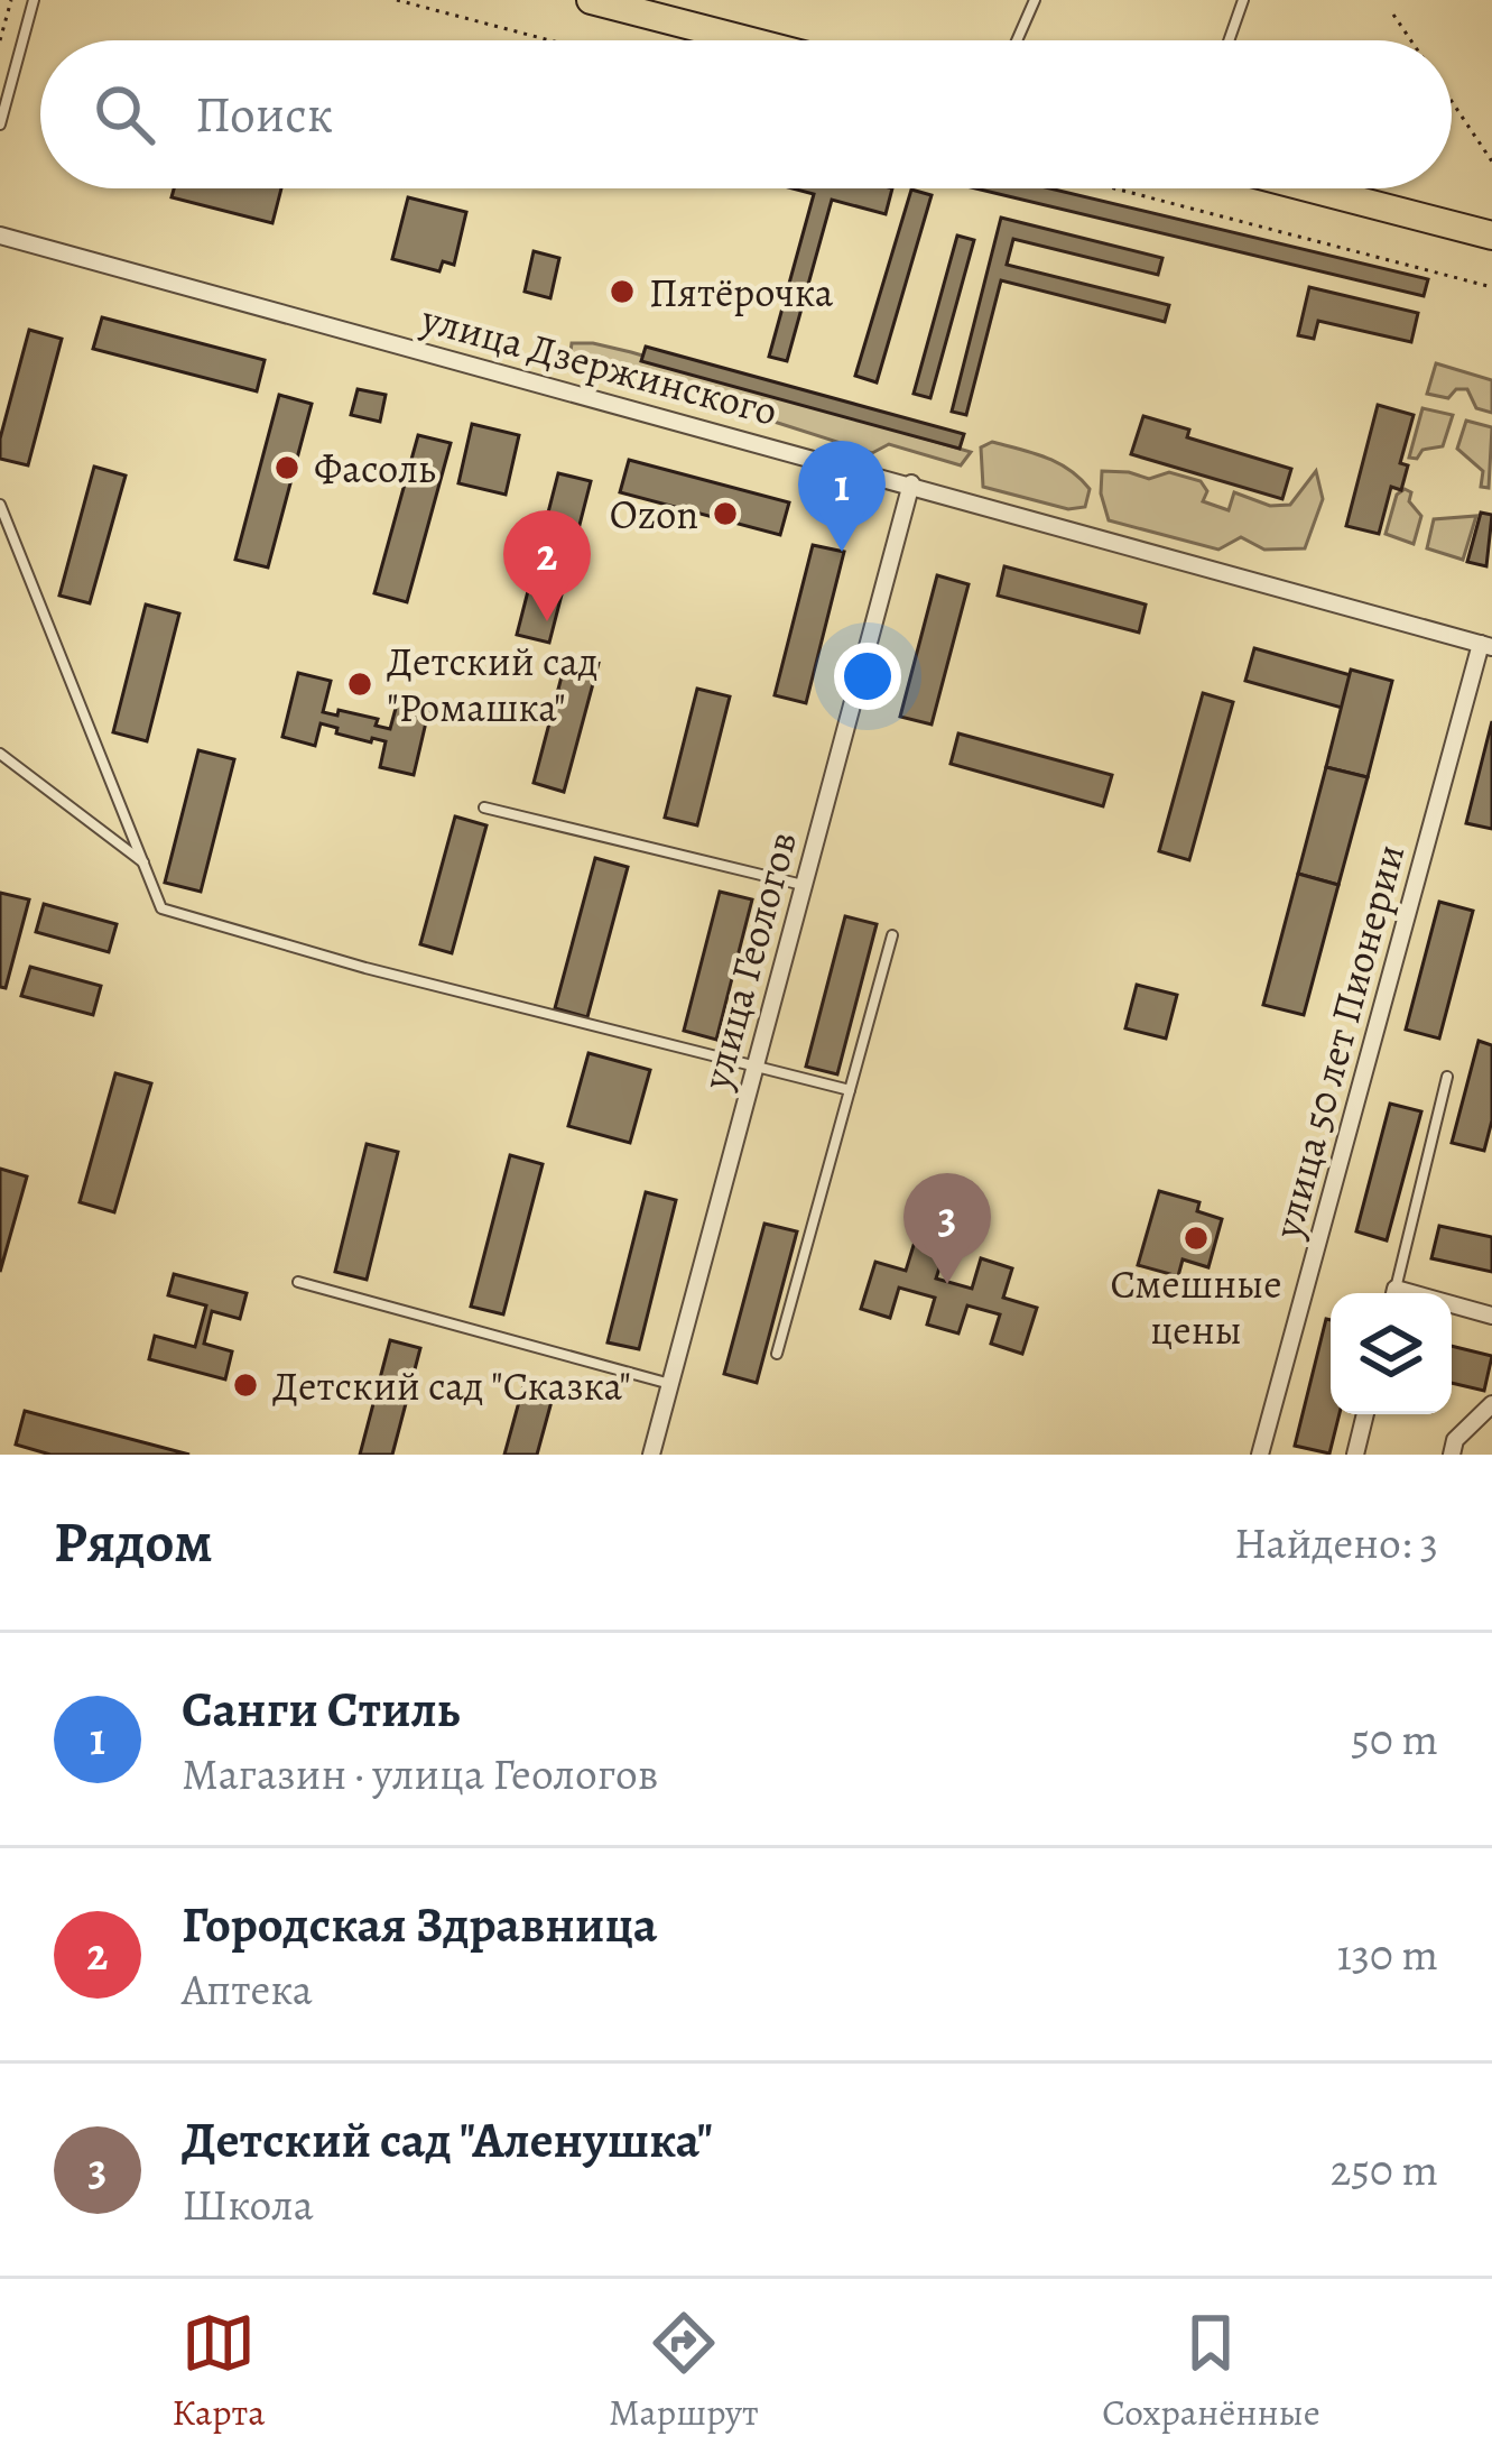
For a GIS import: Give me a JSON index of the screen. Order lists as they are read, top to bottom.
{
  "streets": {
    "street": ["улица Дзержинского", "улица Геологов", "улица 50 лет Пионерии"]
  },
  "crossings": [
    ["улица Дзержинского", "улица Геологов"],
    ["улица Дзержинского", "улица 50 лет Пионерии"]
  ],
  "places": [
    "Пятёрочка",
    "Фасоль",
    "Ozon",
    "Детский сад \"Ромашка\"",
    "Смешные цены",
    "Детский сад \"Сказка\""
  ],
  "page": {
    "search": "Поиск",
    "pins": ["1", "2", "3"],
    "heading": ["Рядом", "Найдено: 3"],
    "list": [
      {
        "mark": "1",
        "name": "Санги Стиль",
        "note": "Магазин · улица Геологов",
        "value": "50 m"
      },
      {
        "mark": "2",
        "name": "Городская Здравница",
        "note": "Аптека",
        "value": "130 m"
      },
      {
        "mark": "3",
        "name": "Детский сад \"Аленушка\"",
        "note": "Школа",
        "value": "250 m"
      }
    ],
    "nav": ["Карта", "Маршрут", "Сохранённые"]
  }
}
